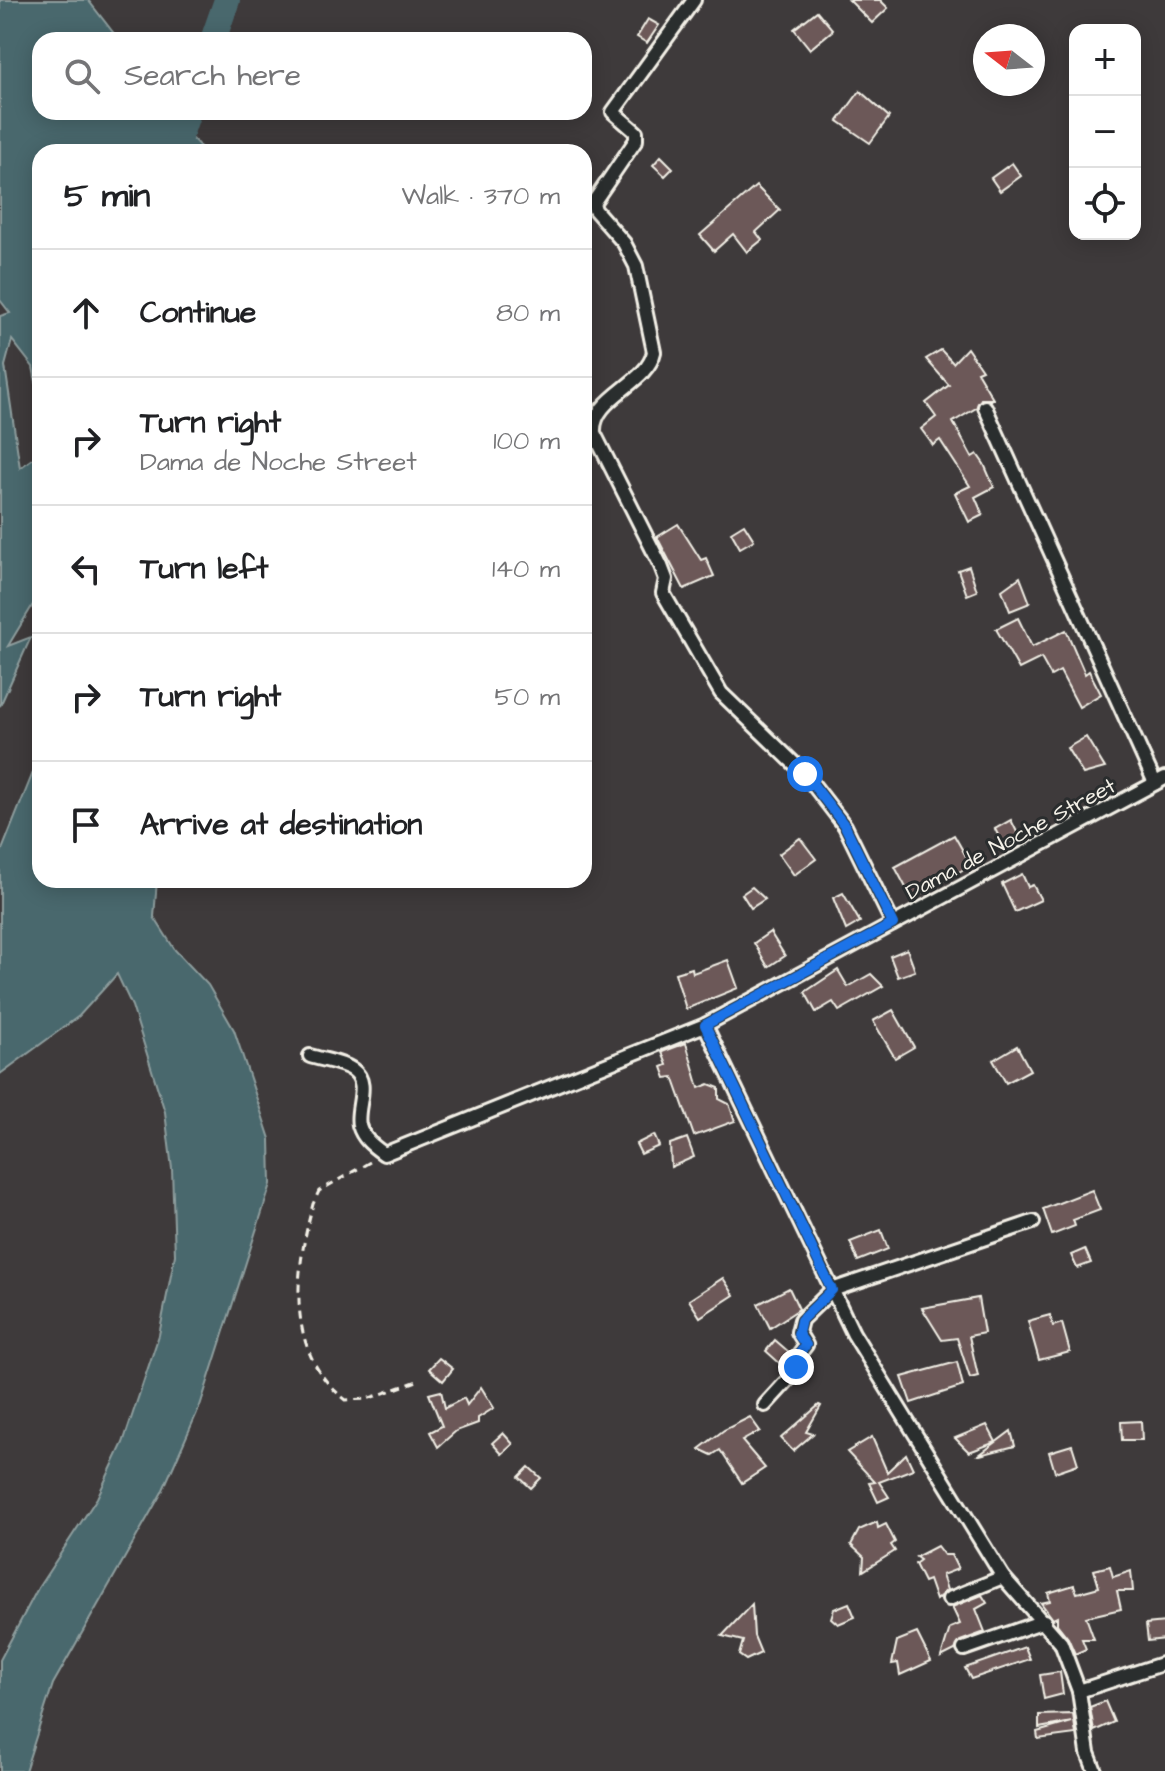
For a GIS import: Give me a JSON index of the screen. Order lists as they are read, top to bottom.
{
  "streets": {
    "street": ["Dama de Noche Street"]
  },
  "north": "left",
  "page": {
    "map_buttons": ["+", "−"],
    "search": "Search here",
    "heading": ["5 min", "Walk · 370 m"],
    "list": [
      ["Continue", "80 m"],
      ["Turn right", "Dama de Noche Street", "100 m"],
      ["Turn left", "140 m"],
      ["Turn right", "50 m"],
      "Arrive at destination"
    ]
  }
}
